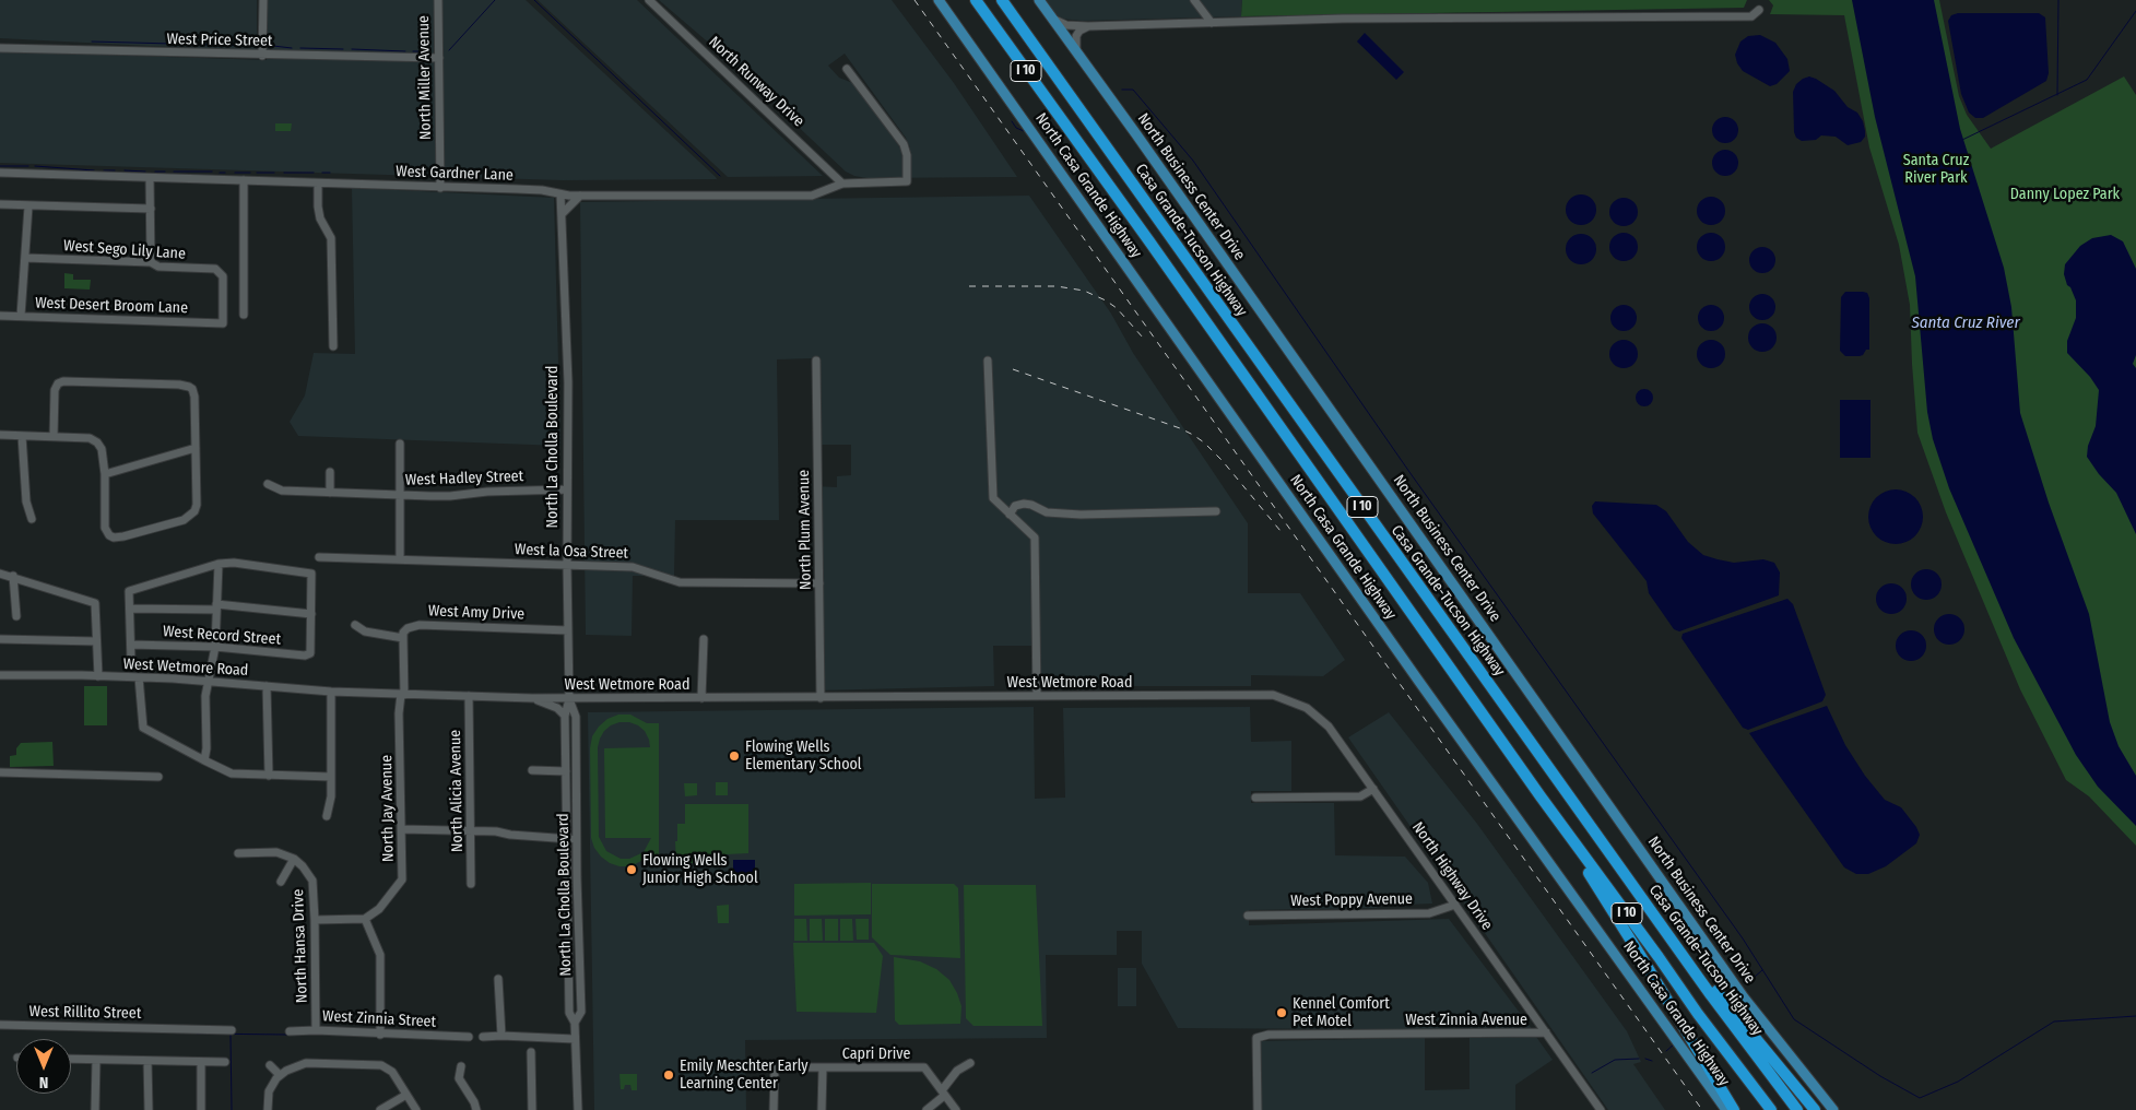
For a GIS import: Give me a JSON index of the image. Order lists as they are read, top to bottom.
{
  "streets": {
    "highway": ["I 10", "Casa Grande-Tucson Highway"],
    "main road": ["North Casa Grande Highway", "North Business Center Drive"],
    "street": [
      "West Price Street",
      "North Miller Avenue",
      "North Runway Drive",
      "West Gardner Lane",
      "West Sego Lily Lane",
      "West Desert Broom Lane",
      "North La Cholla Boulevard",
      "West Hadley Street",
      "North Plum Avenue",
      "West la Osa Street",
      "West Amy Drive",
      "West Record Street",
      "West Wetmore Road",
      "North Alicia Avenue",
      "North Jay Avenue",
      "North Highway Drive",
      "West Poppy Avenue",
      "North Hansa Drive",
      "West Rillito Street",
      "West Zinnia Street",
      "West Zinnia Avenue",
      "Capri Drive"
    ]
  },
  "crossings": [
    ["West Price Street", "North Miller Avenue"],
    ["North Miller Avenue", "West Gardner Lane"],
    ["North Runway Drive", "West Gardner Lane"],
    ["West Gardner Lane", "North La Cholla Boulevard"],
    ["West Sego Lily Lane", "West Desert Broom Lane"],
    ["North La Cholla Boulevard", "West Hadley Street"],
    ["North La Cholla Boulevard", "West la Osa Street"],
    ["North La Cholla Boulevard", "West Amy Drive"],
    ["North La Cholla Boulevard", "West Wetmore Road"],
    ["North Plum Avenue", "West la Osa Street"],
    ["North Plum Avenue", "West Wetmore Road"],
    ["West Amy Drive", "North Jay Avenue"],
    ["West Wetmore Road", "North Alicia Avenue"],
    ["West Wetmore Road", "North Jay Avenue"],
    ["West Wetmore Road", "North Highway Drive"],
    ["North Highway Drive", "West Poppy Avenue"],
    ["North Highway Drive", "West Zinnia Avenue"],
    ["North Hansa Drive", "West Zinnia Street"]
  ],
  "water": ["Santa Cruz River"],
  "parks": ["Santa Cruz River Park", "Danny Lopez Park"],
  "places": [
    "Flowing Wells Elementary School",
    "Flowing Wells Junior High School",
    "Kennel Comfort Pet Motel",
    "Emily Meschter Early Learning Center"
  ],
  "north": "bottom"
}
